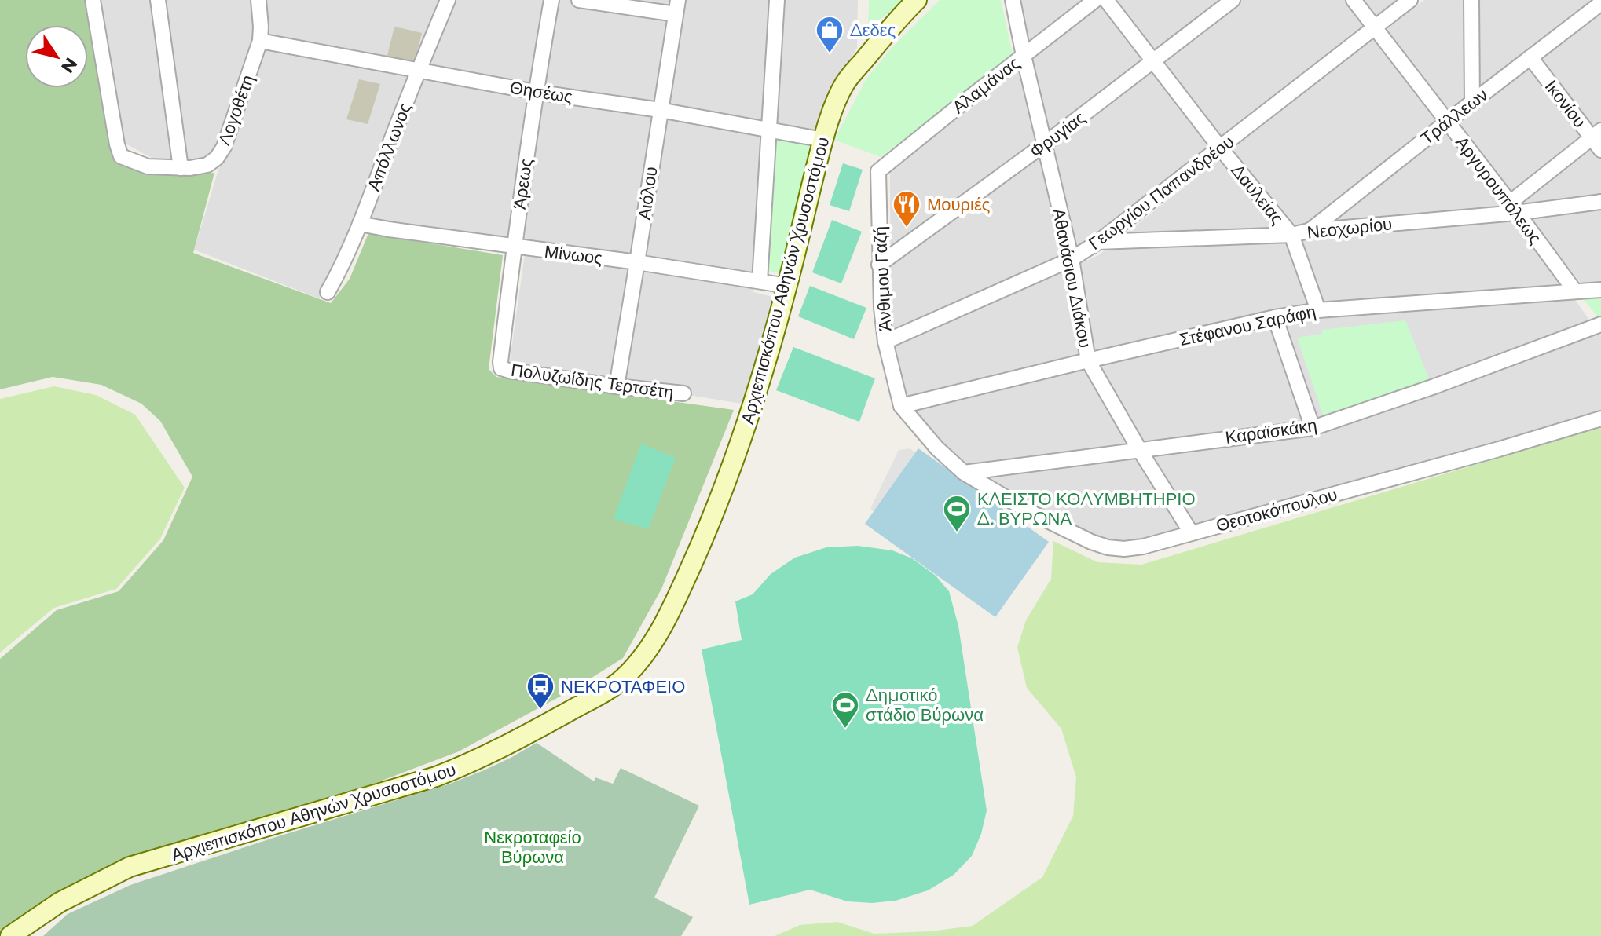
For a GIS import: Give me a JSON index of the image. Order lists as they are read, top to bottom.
{
  "streets": {
    "street": [
      "Αλαμάνας",
      "Θησέως",
      "Ικονίου",
      "Λογοθέτη",
      "Τράλλεων",
      "Φρυγίας",
      "Απόλλωνος",
      "Άρεως",
      "Αργυρουπόλεως",
      "Γεωργίου Παπανδρέου",
      "Αιόλου",
      "Δαυλείας",
      "Νεοχωρίου",
      "Μίνωος",
      "Αθανάσιου Διάκου",
      "Άνθιμου Γαζή",
      "Αρχιεπισκόπου Αθηνών Χρυσοστόμου",
      "Στέφανου Σαράφη",
      "Πολυζωίδης Τερτσέτη",
      "Καραϊσκάκη",
      "Θεοτοκόπουλου"
    ]
  },
  "crossings": [
    ["Αλαμάνας", "Αθανάσιου Διάκου"],
    ["Αλαμάνας", "Άνθιμου Γαζή"],
    ["Θησέως", "Λογοθέτη"],
    ["Θησέως", "Απόλλωνος"],
    ["Θησέως", "Άρεως"],
    ["Θησέως", "Αιόλου"],
    ["Θησέως", "Αρχιεπισκόπου Αθηνών Χρυσοστόμου"],
    ["Ικονίου", "Τράλλεων"],
    ["Τράλλεων", "Αργυρουπόλεως"],
    ["Τράλλεων", "Νεοχωρίου"],
    ["Φρυγίας", "Δαυλείας"],
    ["Φρυγίας", "Αθανάσιου Διάκου"],
    ["Φρυγίας", "Άνθιμου Γαζή"],
    ["Απόλλωνος", "Μίνωος"],
    ["Άρεως", "Μίνωος"],
    ["Άρεως", "Πολυζωίδης Τερτσέτη"],
    ["Αργυρουπόλεως", "Γεωργίου Παπανδρέου"],
    ["Αργυρουπόλεως", "Νεοχωρίου"],
    ["Αργυρουπόλεως", "Στέφανου Σαράφη"],
    ["Γεωργίου Παπανδρέου", "Δαυλείας"],
    ["Γεωργίου Παπανδρέου", "Νεοχωρίου"],
    ["Γεωργίου Παπανδρέου", "Αθανάσιου Διάκου"],
    ["Γεωργίου Παπανδρέου", "Άνθιμου Γαζή"],
    ["Αιόλου", "Μίνωος"],
    ["Αιόλου", "Πολυζωίδης Τερτσέτη"],
    ["Δαυλείας", "Νεοχωρίου"],
    ["Δαυλείας", "Στέφανου Σαράφη"],
    ["Μίνωος", "Αρχιεπισκόπου Αθηνών Χρυσοστόμου"],
    ["Αθανάσιου Διάκου", "Στέφανου Σαράφη"],
    ["Αθανάσιου Διάκου", "Καραϊσκάκη"],
    ["Αθανάσιου Διάκου", "Θεοτοκόπουλου"],
    ["Άνθιμου Γαζή", "Στέφανου Σαράφη"],
    ["Άνθιμου Γαζή", "Καραϊσκάκη"],
    ["Άνθιμου Γαζή", "Θεοτοκόπουλου"],
    ["Καραϊσκάκη", "Θεοτοκόπουλου"]
  ],
  "parks": ["Νεκροταφείο Βύρωνα"],
  "places": {
    "shop": ["Δεδες"],
    "restaurant": ["Μουριές"],
    "sports": ["ΚΛΕΙΣΤΟ ΚΟΛΥΜΒΗΤΗΡΙΟ Δ. ΒΥΡΩΝΑ", "Δημοτικό στάδιο Βύρωνα"],
    "bus stop": ["ΝΕΚΡΟΤΑΦΕΙΟ"]
  },
  "north": "bottom right"
}
